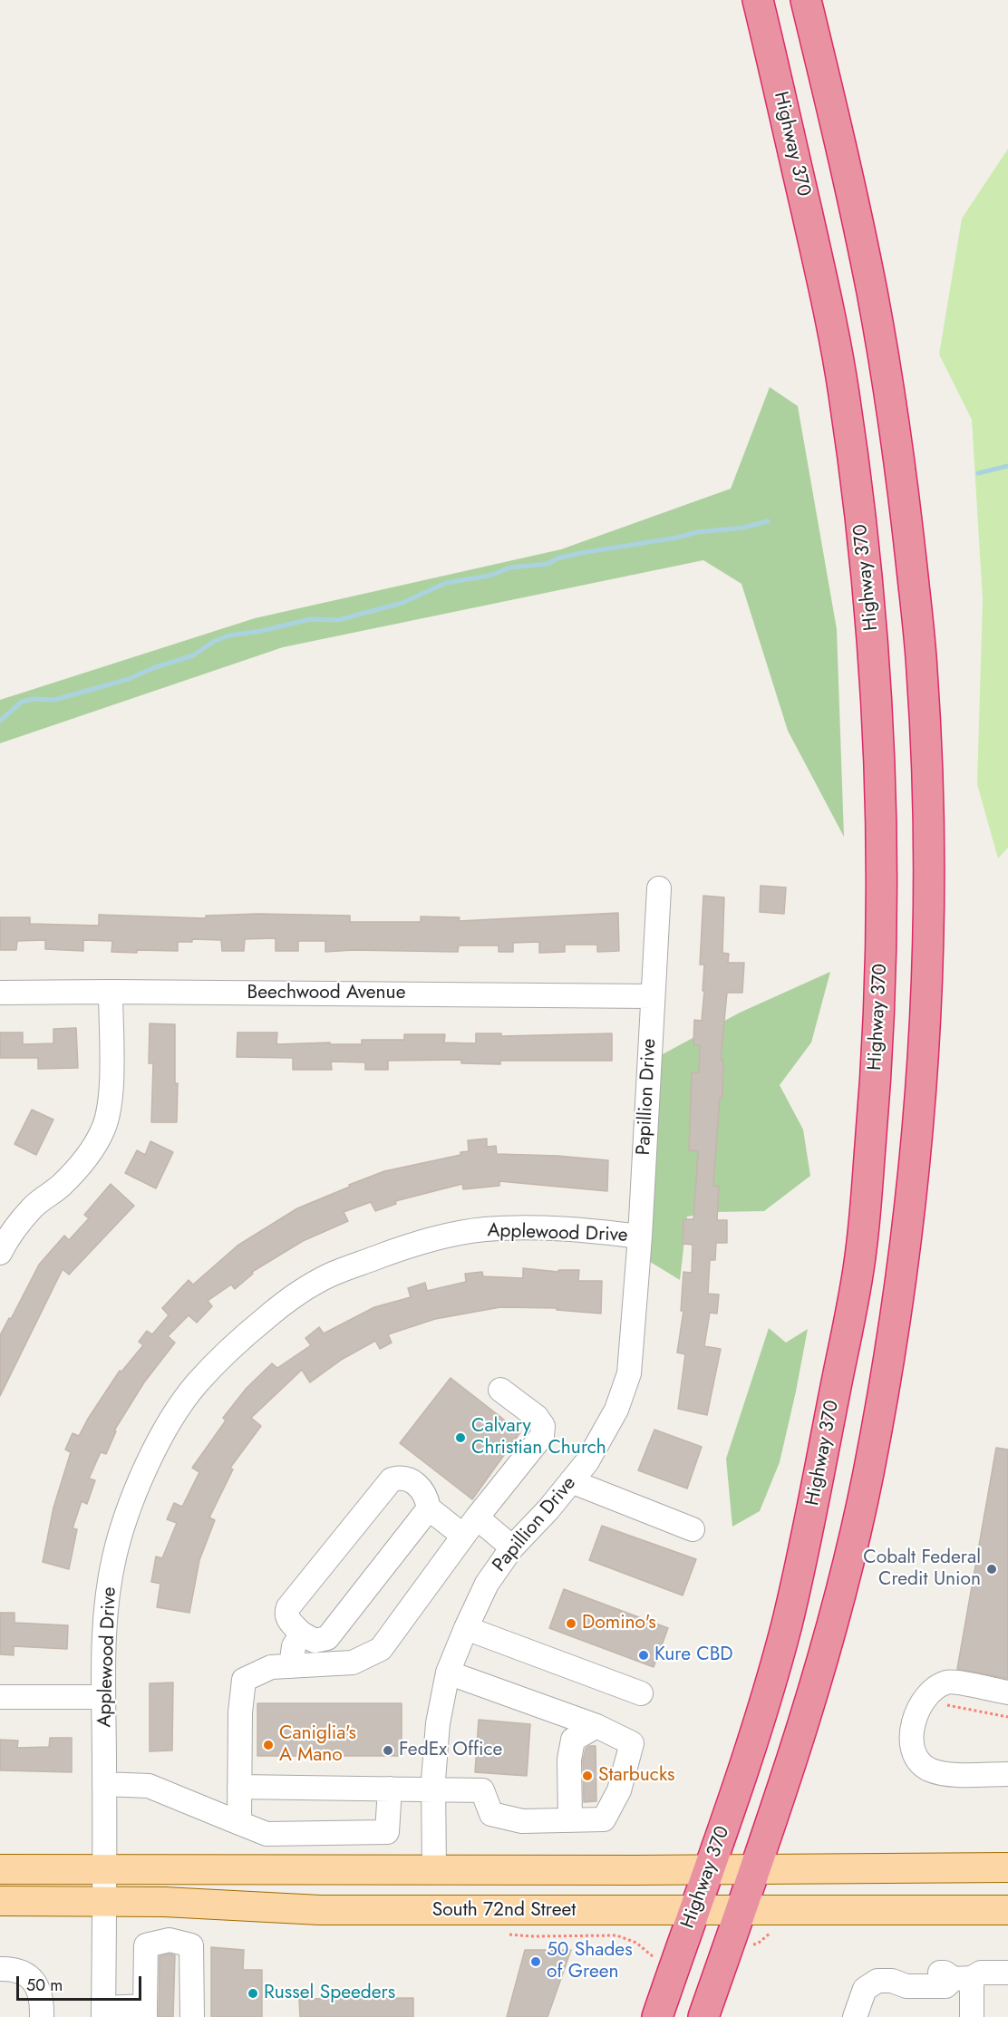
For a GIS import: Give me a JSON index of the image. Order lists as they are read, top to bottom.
{
  "streets": {
    "highway": ["Highway 370"],
    "main road": ["South 72nd Street"],
    "street": ["Beechwood Avenue", "Papillion Drive", "Applewood Drive"]
  },
  "crossings": [
    ["Highway 370", "South 72nd Street"],
    ["Beechwood Avenue", "Papillion Drive"],
    ["Papillion Drive", "Applewood Drive"],
    ["Applewood Drive", "South 72nd Street"]
  ],
  "places": [
    "Calvary Christian Church",
    "Cobalt Federal Credit Union",
    "Domino's",
    "Kure CBD",
    "Caniglia's A Mano",
    "FedEx Office",
    "Starbucks",
    "50 Shades of Green",
    "Russel Speeders"
  ],
  "scale_bar": "50 m"
}
